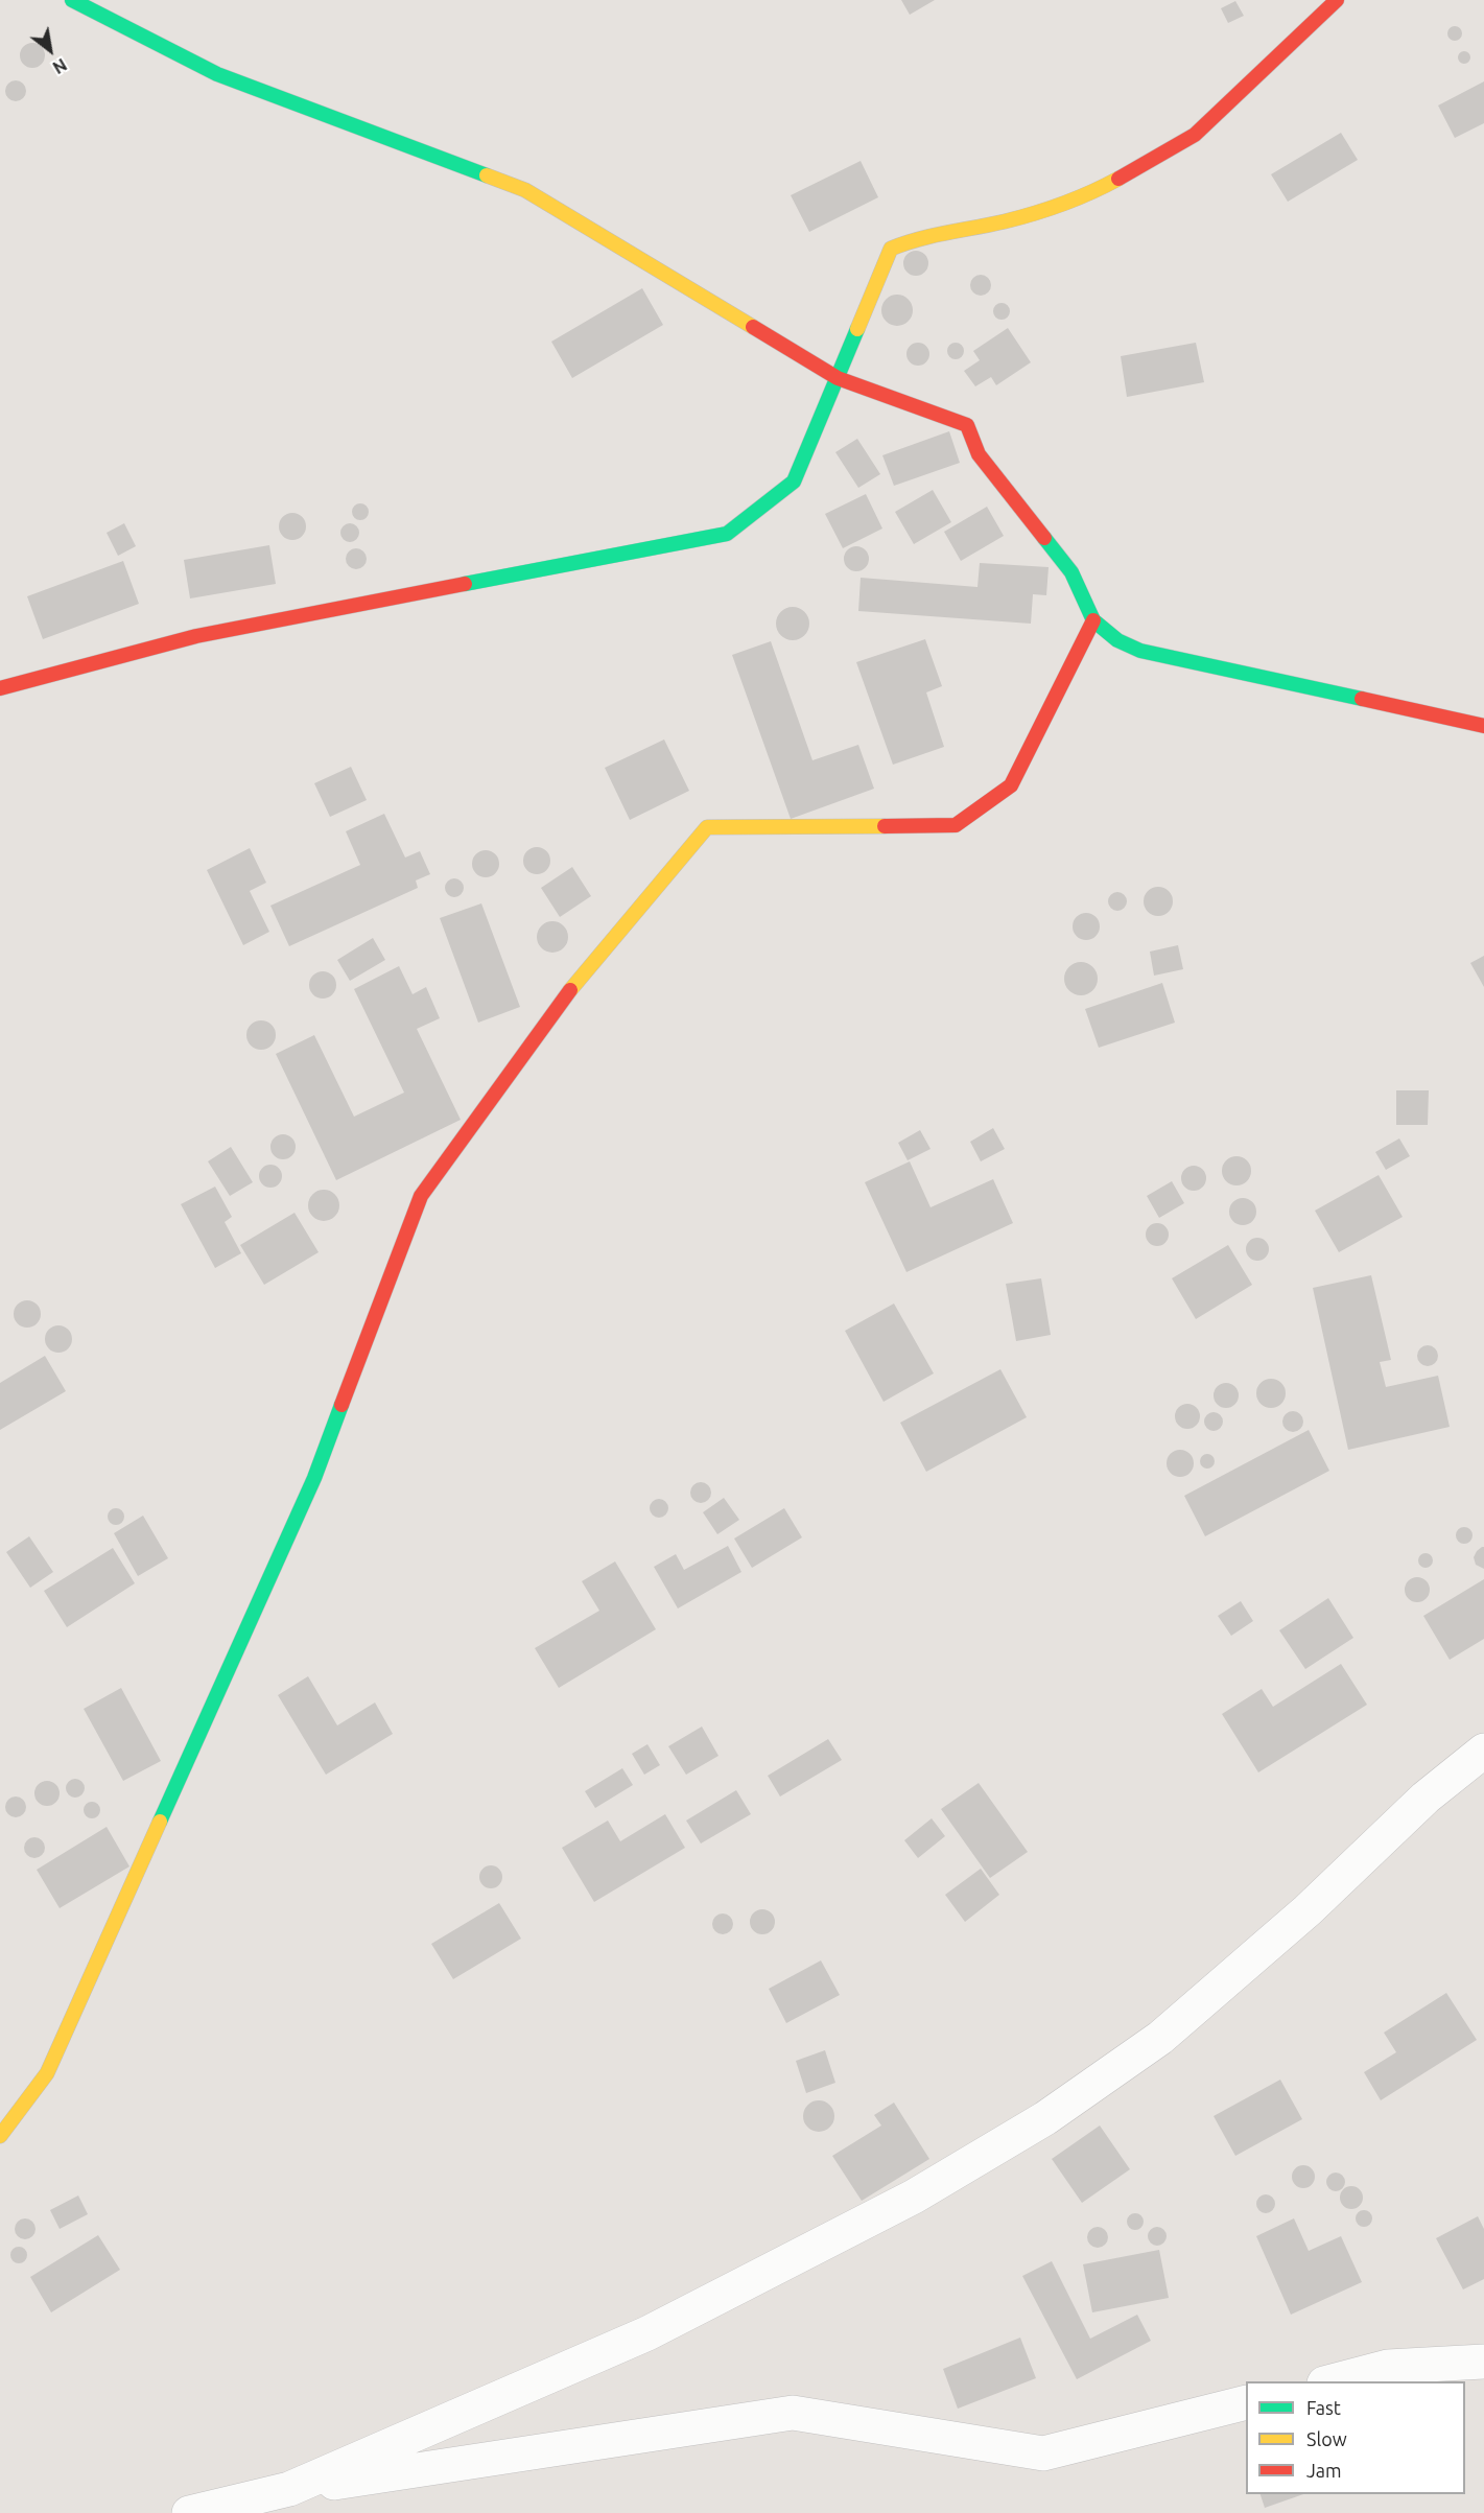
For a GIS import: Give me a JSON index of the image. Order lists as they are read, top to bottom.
{
  "legend": ["Fast", "Slow", "Jam"],
  "north": "bottom right"
}
